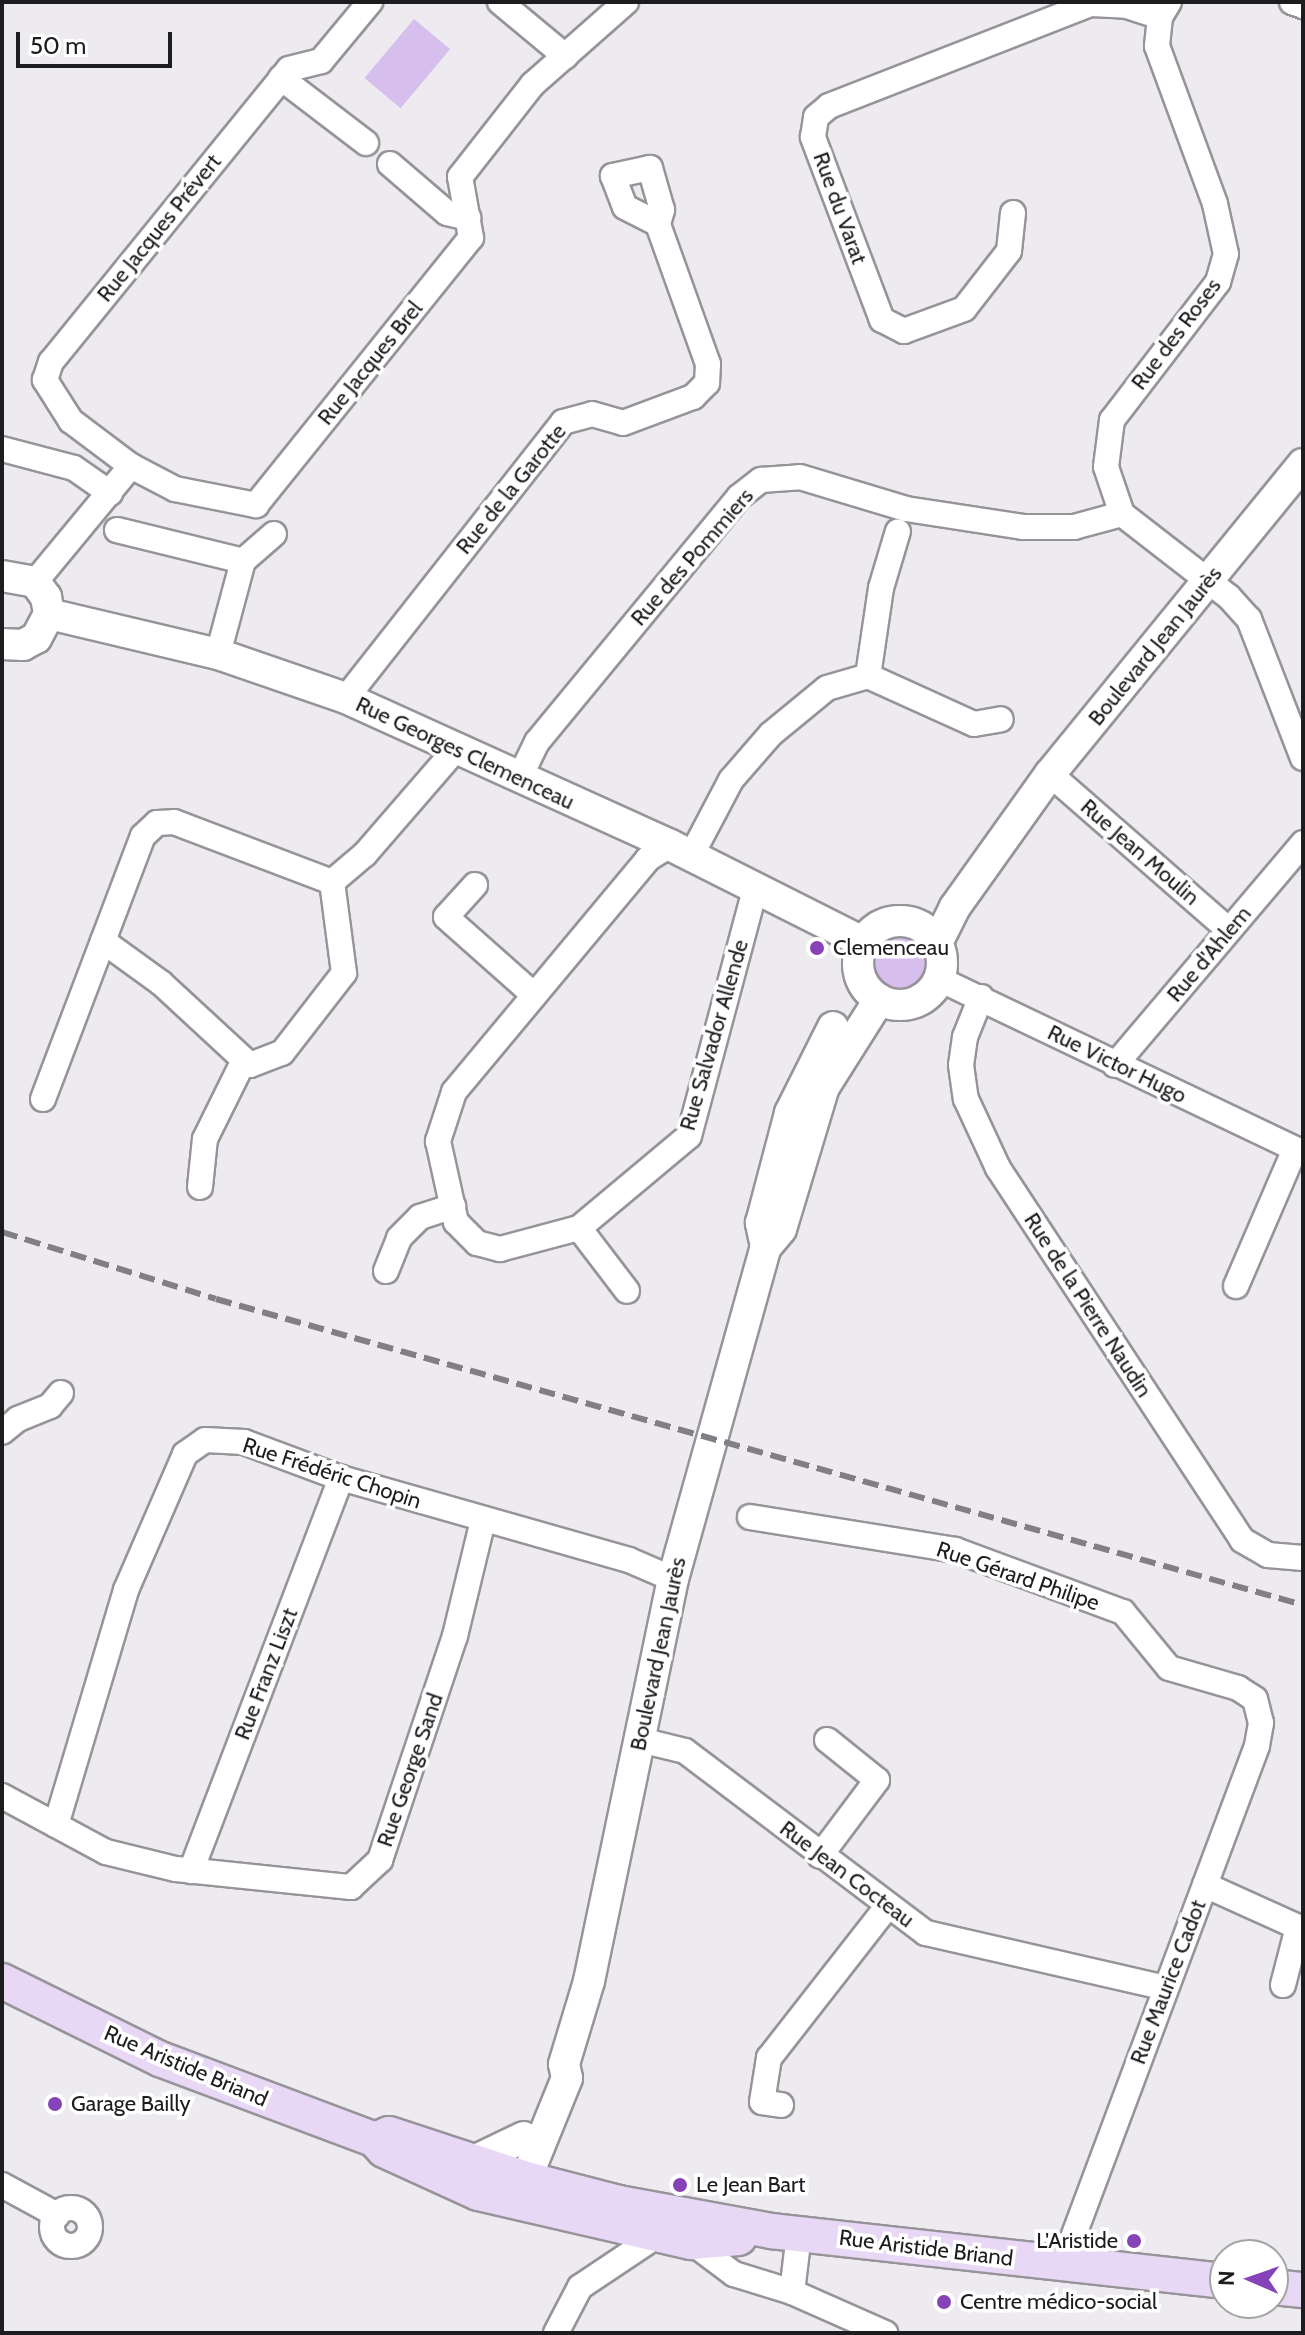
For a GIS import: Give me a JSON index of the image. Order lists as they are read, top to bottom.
{
  "streets": {
    "main road": ["Rue Aristide Briand"],
    "street": [
      "Rue du Varat",
      "Rue Jacques Prévert",
      "Rue des Roses",
      "Rue Jacques Brel",
      "Rue de la Garotte",
      "Rue des Pommiers",
      "Boulevard Jean Jaurès",
      "Rue Georges Clemenceau",
      "Rue Jean Moulin",
      "Rue d'Ahlem",
      "Rue Salvador Allende",
      "Rue Victor Hugo",
      "Rue de la Pierre Naudin",
      "Rue Frédéric Chopin",
      "Rue Gérard Philipe",
      "Rue Franz Liszt",
      "Rue George Sand",
      "Rue Jean Cocteau",
      "Rue Maurice Cadot"
    ]
  },
  "crossings": [
    ["Rue du Varat", "Rue des Roses"],
    ["Rue Jacques Prévert", "Rue Jacques Brel"],
    ["Rue des Roses", "Rue des Pommiers"],
    ["Rue de la Garotte", "Rue Georges Clemenceau"],
    ["Rue des Pommiers", "Rue Georges Clemenceau"],
    ["Boulevard Jean Jaurès", "Rue Georges Clemenceau"],
    ["Boulevard Jean Jaurès", "Rue Jean Moulin"],
    ["Boulevard Jean Jaurès", "Rue Victor Hugo"],
    ["Boulevard Jean Jaurès", "Rue Frédéric Chopin"],
    ["Boulevard Jean Jaurès", "Rue Jean Cocteau"],
    ["Rue Georges Clemenceau", "Rue Salvador Allende"],
    ["Rue Georges Clemenceau", "Rue Victor Hugo"],
    ["Rue Jean Moulin", "Rue d'Ahlem"],
    ["Rue d'Ahlem", "Rue Victor Hugo"],
    ["Rue Victor Hugo", "Rue de la Pierre Naudin"],
    ["Rue Frédéric Chopin", "Rue Franz Liszt"],
    ["Rue Frédéric Chopin", "Rue George Sand"],
    ["Rue Gérard Philipe", "Rue Maurice Cadot"],
    ["Rue Franz Liszt", "Rue George Sand"],
    ["Rue Jean Cocteau", "Rue Maurice Cadot"],
    ["Rue Maurice Cadot", "Rue Aristide Briand"]
  ],
  "places": [
    "Clemenceau",
    "Garage Bailly",
    "Le Jean Bart",
    "L'Aristide",
    "Centre médico-social"
  ],
  "scale_bar": "50 m",
  "north": "left"
}
